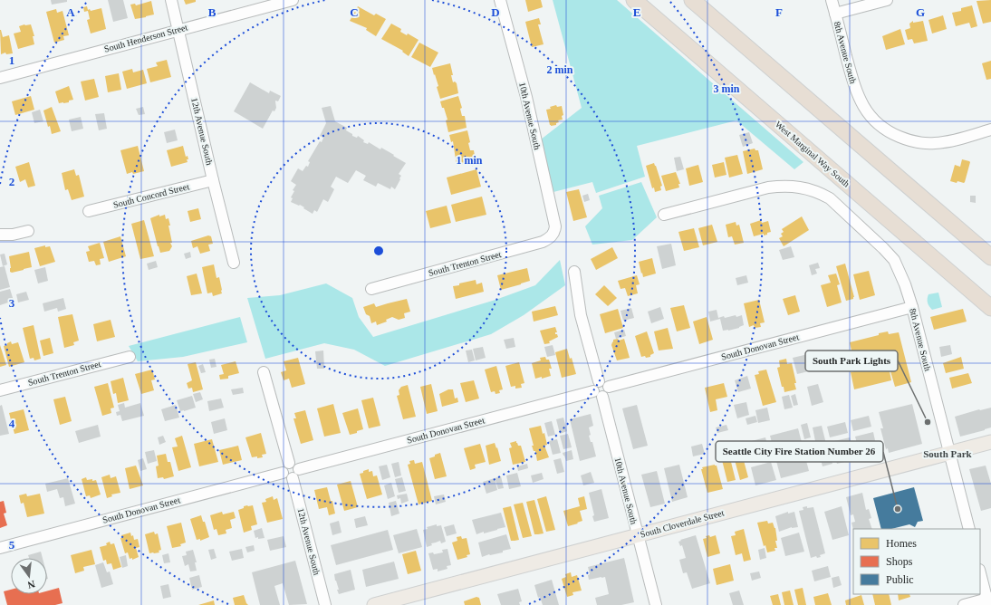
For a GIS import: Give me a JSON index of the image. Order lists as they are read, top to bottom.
{
  "streets": {
    "highway": ["West Marginal Way South"],
    "main road": ["South Cloverdale Street"],
    "street": [
      "South Henderson Street",
      "8th Avenue South",
      "10th Avenue South",
      "12th Avenue South",
      "South Concord Street",
      "South Trenton Street",
      "South Donovan Street"
    ]
  },
  "crossings": [
    ["South Henderson Street", "12th Avenue South"],
    ["8th Avenue South", "South Donovan Street"],
    ["8th Avenue South", "South Cloverdale Street"],
    ["10th Avenue South", "South Trenton Street"],
    ["10th Avenue South", "South Donovan Street"],
    ["10th Avenue South", "South Cloverdale Street"],
    ["12th Avenue South", "South Concord Street"],
    ["12th Avenue South", "South Donovan Street"]
  ],
  "districts": ["South Park"],
  "places": ["South Park Lights", "Seattle City Fire Station Number 26"],
  "legend": ["Homes", "Shops", "Public"],
  "north": "bottom",
  "grid": {
    "columns": [
      "A",
      "B",
      "C",
      "D",
      "E",
      "F",
      "G"
    ],
    "rows": [
      "1",
      "2",
      "3",
      "4",
      "5"
    ]
  },
  "rings": ["2 min", "3 min", "1 min"]
}
